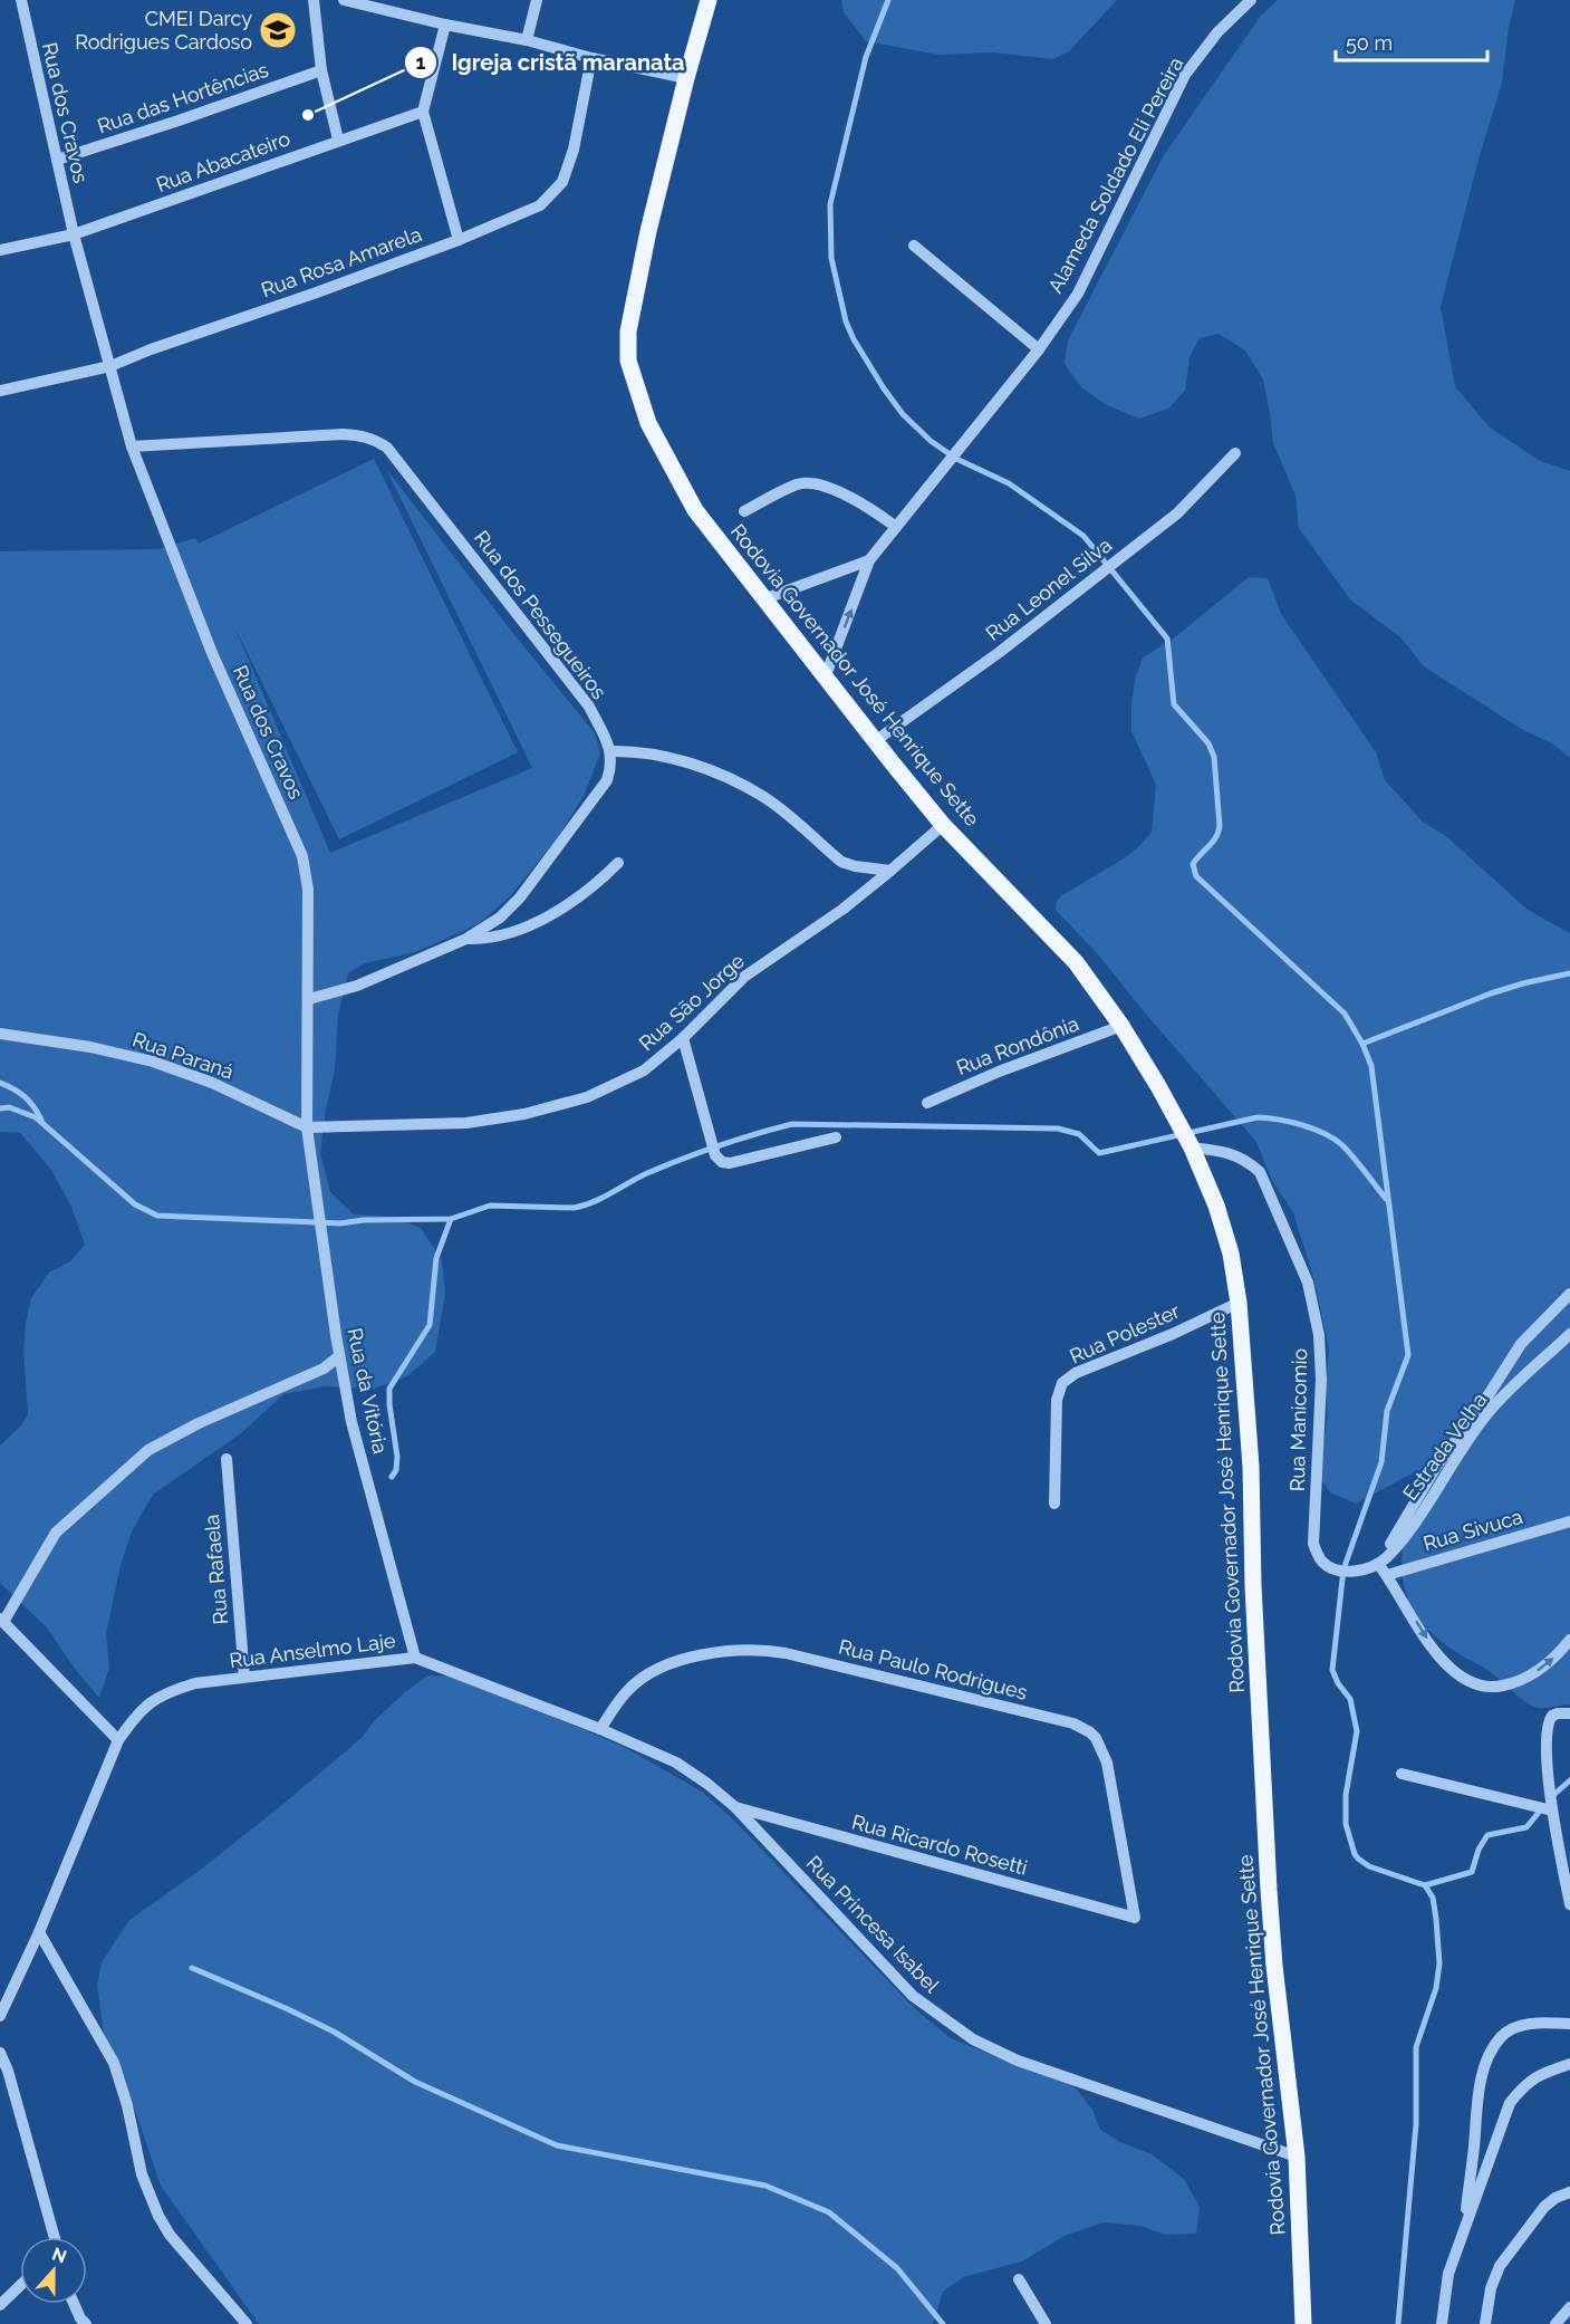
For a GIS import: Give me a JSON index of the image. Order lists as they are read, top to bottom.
{
  "streets": {
    "main road": ["Rodovia Governador José Henrique Sette"],
    "street": [
      "Rua das Hortências",
      "Rua dos Cravos",
      "Rua Abacateiro",
      "Alameda Soldado Eli Pereira",
      "Rua Rosa Amarela",
      "Rua Leonel Silva",
      "Rua dos Pessegueiros",
      "Rua São Jorge",
      "Rua Rondônia",
      "Rua Paraná",
      "Rua Polester",
      "Rua da Vitória",
      "Rua Manicomio",
      "Estrada Velha",
      "Rua Sivuca",
      "Rua Rafaela",
      "Rua Anselmo Laje",
      "Rua Paulo Rodrigues",
      "Rua Ricardo Rosetti",
      "Rua Princesa Isabel"
    ]
  },
  "crossings": [
    ["Rua das Hortências", "Rua dos Cravos"],
    ["Rua dos Cravos", "Rua Abacateiro"],
    ["Rua dos Cravos", "Rua Rosa Amarela"],
    ["Rua dos Cravos", "Rua dos Pessegueiros"],
    ["Rua dos Cravos", "Rua São Jorge"],
    ["Rua dos Cravos", "Rua Paraná"],
    ["Rua dos Cravos", "Rua da Vitória"],
    ["Alameda Soldado Eli Pereira", "Rodovia Governador José Henrique Sette"],
    ["Rua Leonel Silva", "Rodovia Governador José Henrique Sette"],
    ["Rodovia Governador José Henrique Sette", "Rua São Jorge"],
    ["Rodovia Governador José Henrique Sette", "Rua Rondônia"],
    ["Rodovia Governador José Henrique Sette", "Rua Polester"],
    ["Rodovia Governador José Henrique Sette", "Rua Manicomio"],
    ["Rodovia Governador José Henrique Sette", "Rua Princesa Isabel"],
    ["Rua São Jorge", "Rua Paraná"],
    ["Rua São Jorge", "Rua da Vitória"],
    ["Rua Paraná", "Rua da Vitória"],
    ["Rua da Vitória", "Rua Anselmo Laje"],
    ["Rua Manicomio", "Estrada Velha"],
    ["Rua Rafaela", "Rua Anselmo Laje"],
    ["Rua Anselmo Laje", "Rua Paulo Rodrigues"],
    ["Rua Anselmo Laje", "Rua Princesa Isabel"],
    ["Rua Paulo Rodrigues", "Rua Ricardo Rosetti"],
    ["Rua Paulo Rodrigues", "Rua Princesa Isabel"],
    ["Rua Ricardo Rosetti", "Rua Princesa Isabel"]
  ],
  "places": {
    "school or university": ["CMEI Darcy Rodrigues Cardoso"],
    "other": ["Igreja cristã maranata"]
  },
  "scale_bar": "50 m",
  "north": "top"
}
